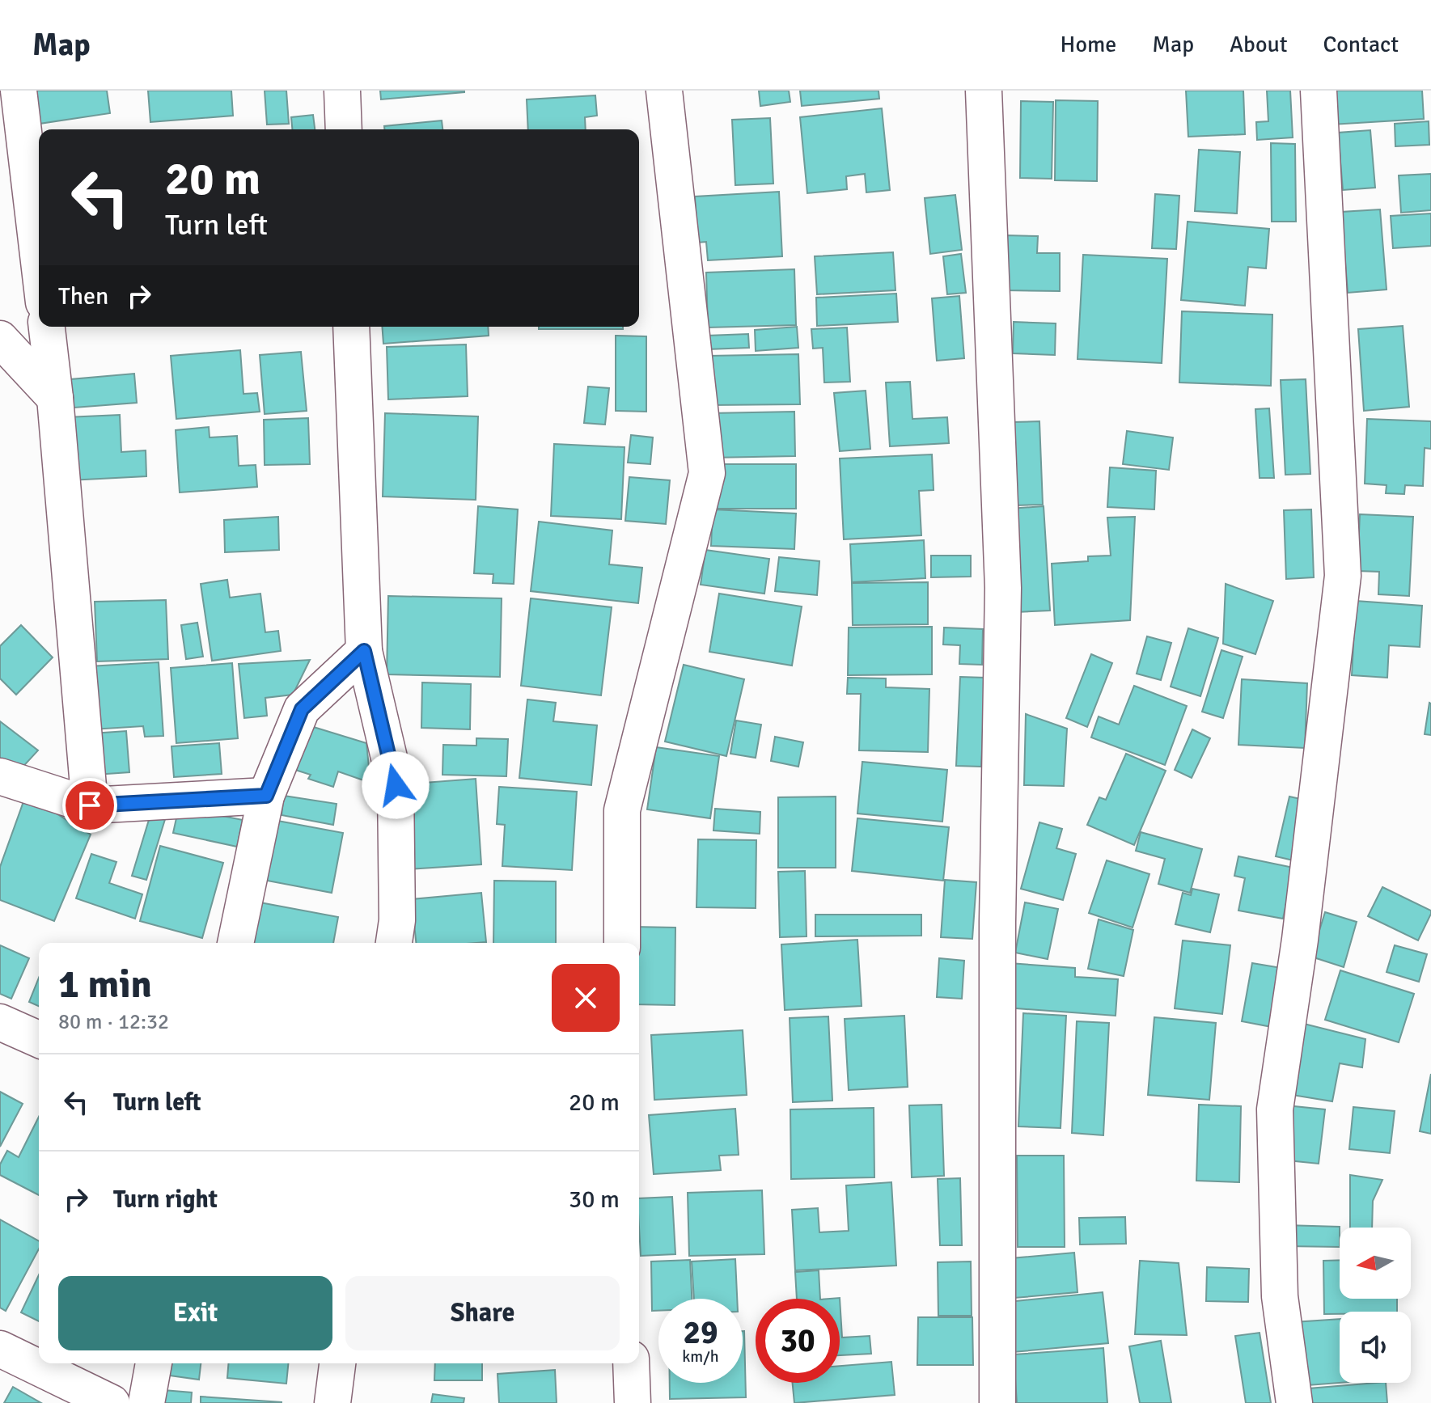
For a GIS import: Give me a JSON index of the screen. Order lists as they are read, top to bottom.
{
  "north": "left",
  "page": {
    "header": "Map",
    "nav": [
      "Home",
      "Map",
      "About",
      "Contact"
    ],
    "turn": ["20 m", "Turn left"],
    "then": "Then",
    "heading": ["1 min", "80 m · 12:32"],
    "list": [
      {
        "name": "Turn left",
        "value": "20 m"
      },
      {
        "name": "Turn right",
        "value": "30 m"
      }
    ],
    "buttons": ["Exit", "Share"],
    "speed": "29 km/h",
    "limit": "30"
  }
}
